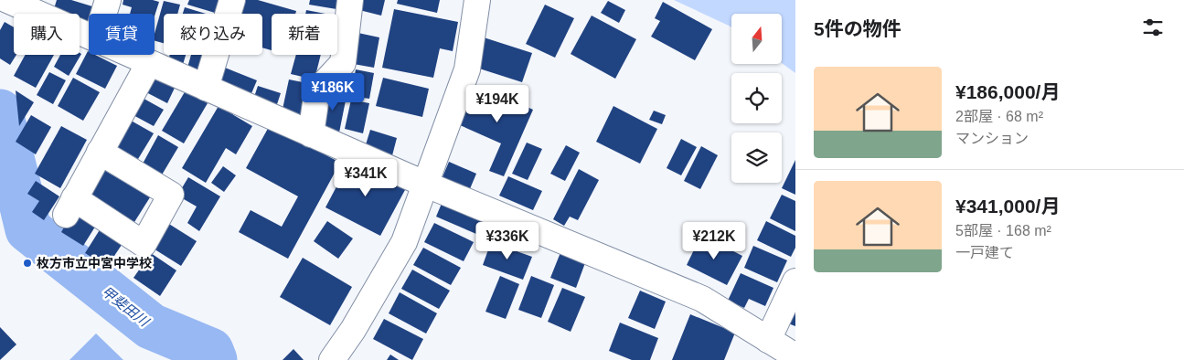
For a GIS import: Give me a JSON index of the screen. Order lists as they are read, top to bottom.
{
  "water": ["甲斐田川"],
  "places": ["枚方市立中宮中学校"],
  "north": "top",
  "page": {
    "heading": "5件の物件",
    "chip": [
      "購入",
      "賃貸",
      "絞り込み",
      "新着"
    ],
    "list": [
      {
        "name": "¥186,000/月",
        "note": "2部屋 · 68 m² · マンション"
      },
      {
        "name": "¥341,000/月",
        "note": "5部屋 · 168 m² · 一戸建て"
      }
    ],
    "price": [
      "¥186K",
      "¥194K",
      "¥341K",
      "¥336K",
      "¥212K"
    ]
  }
}
